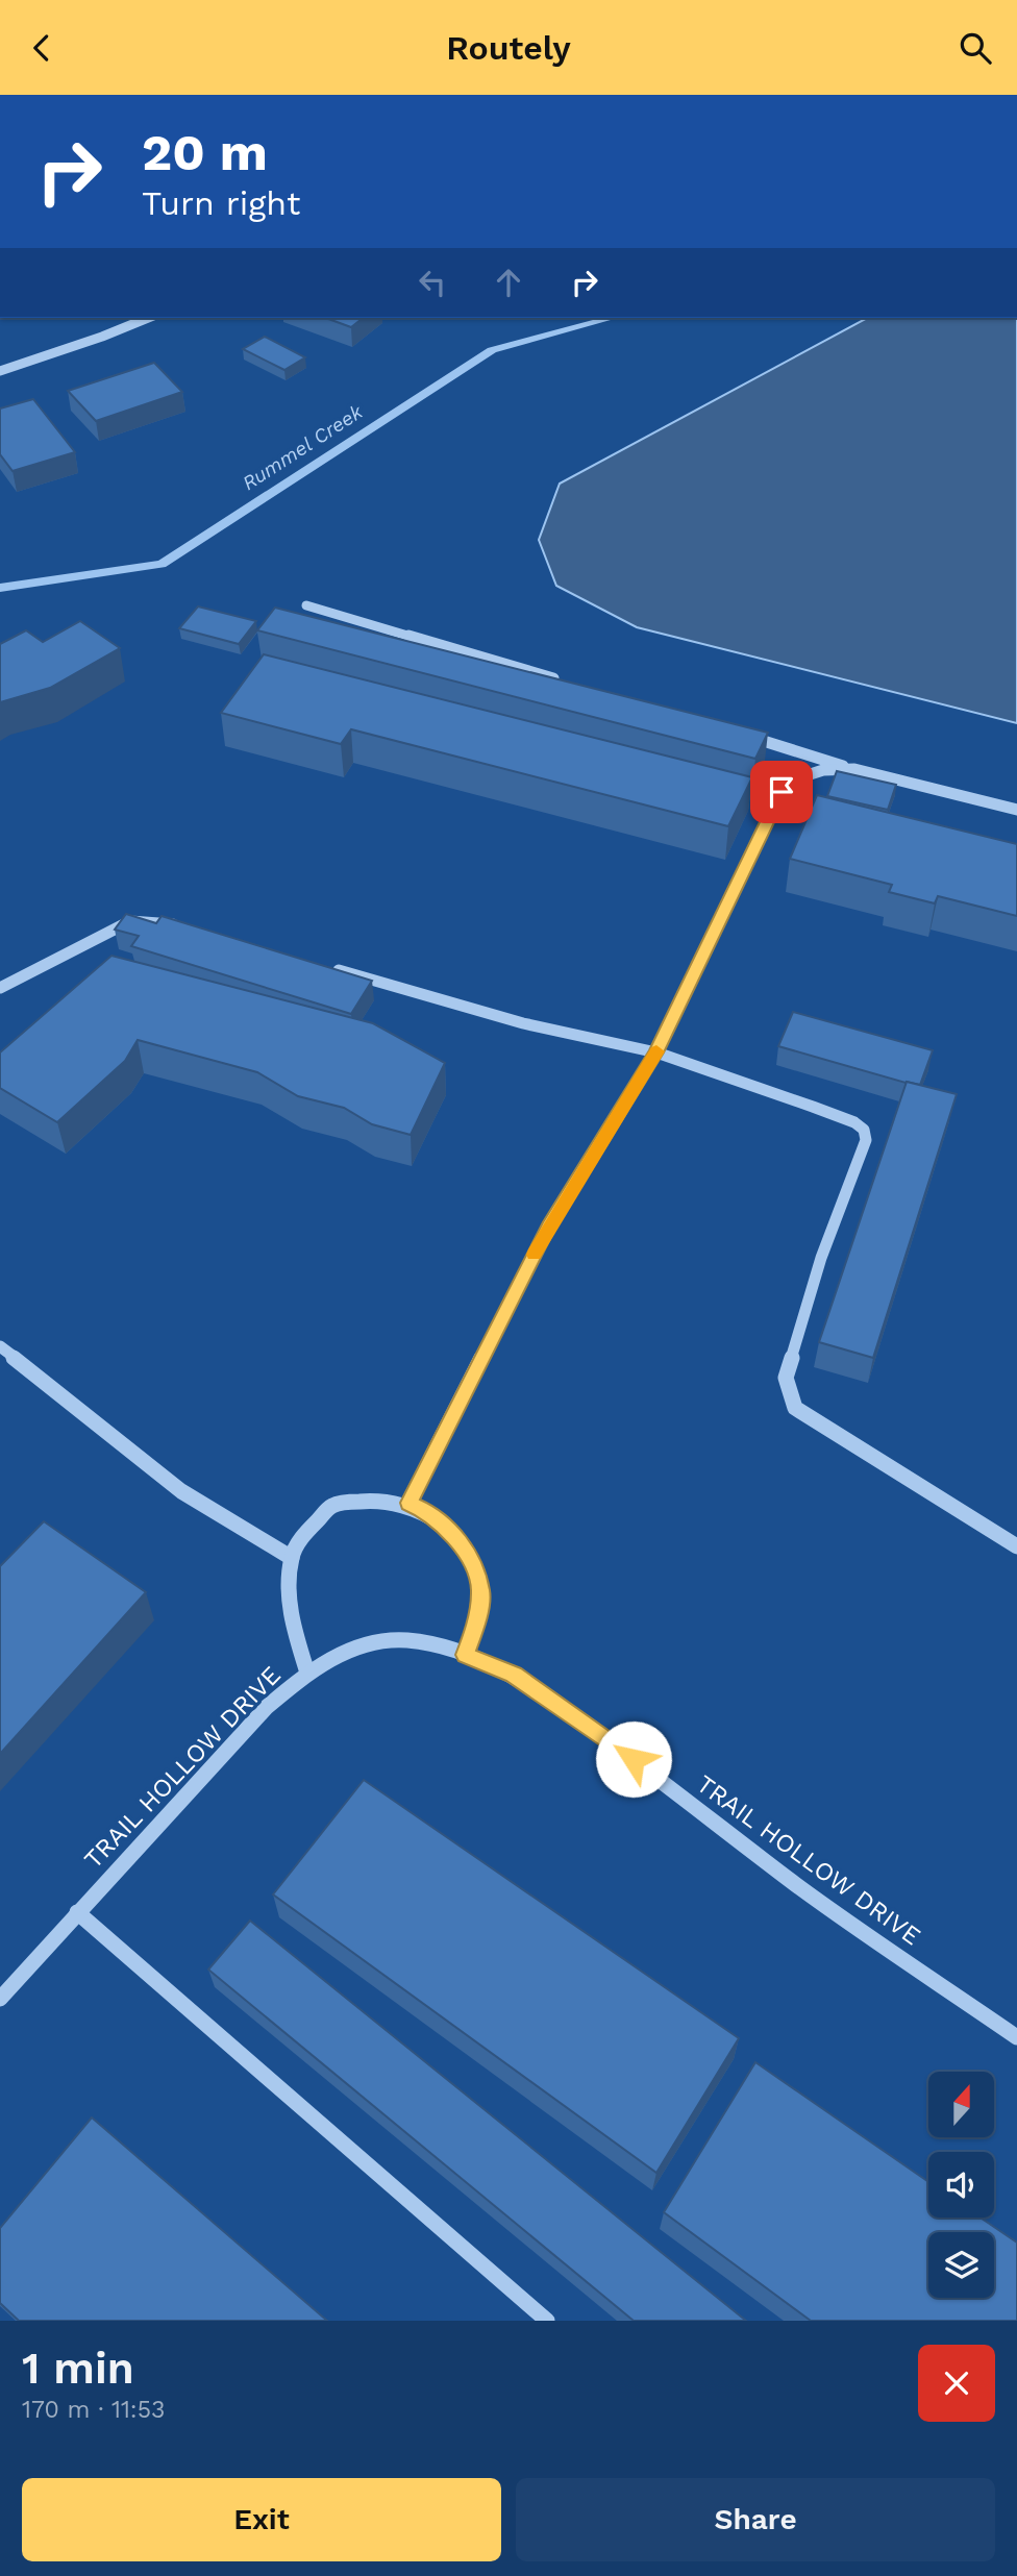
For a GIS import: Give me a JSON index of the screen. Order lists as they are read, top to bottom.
{
  "streets": {
    "street": ["TRAIL HOLLOW DRIVE"]
  },
  "water": ["Rummel Creek"],
  "north": "top",
  "page": {
    "header": "Routely",
    "turn": ["20 m", "Turn right"],
    "heading": ["1 min", "170 m · 11:53"],
    "buttons": ["Exit", "Share"]
  }
}
